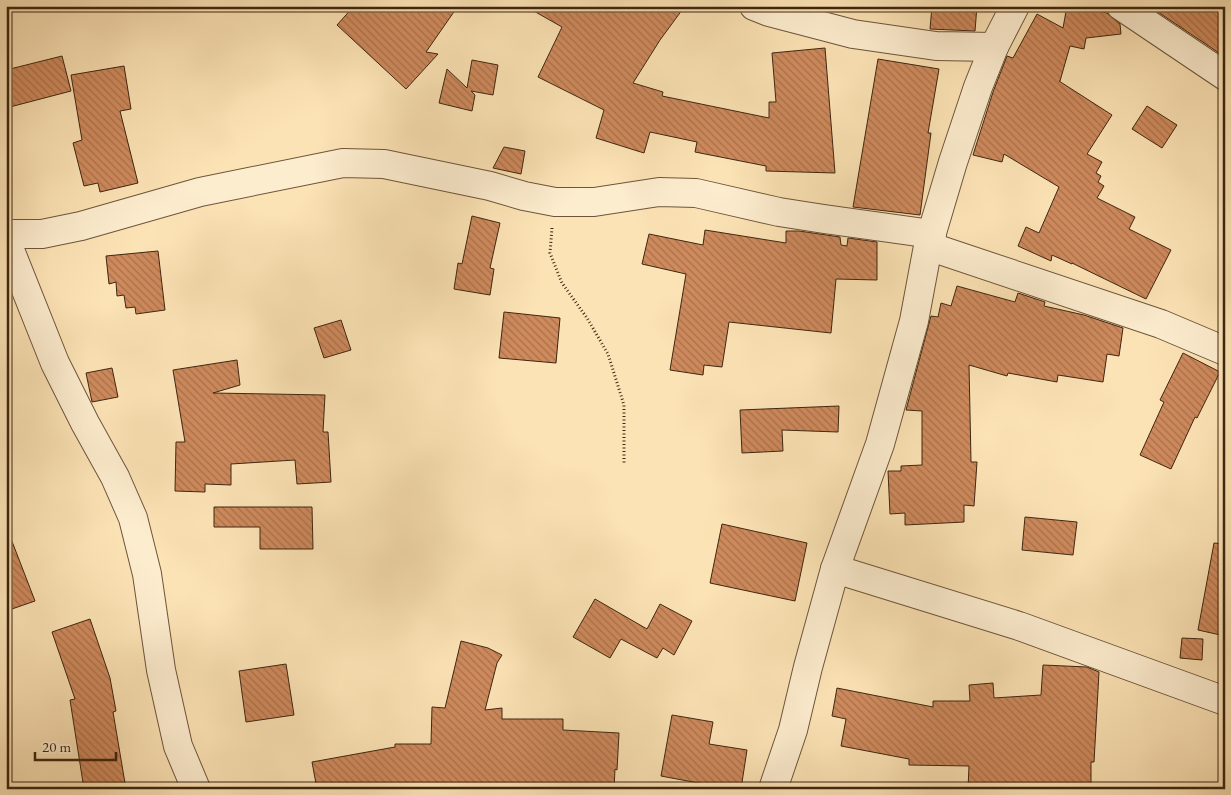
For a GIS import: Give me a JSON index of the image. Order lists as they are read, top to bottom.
{
  "scale_bar": "20 m"
}
